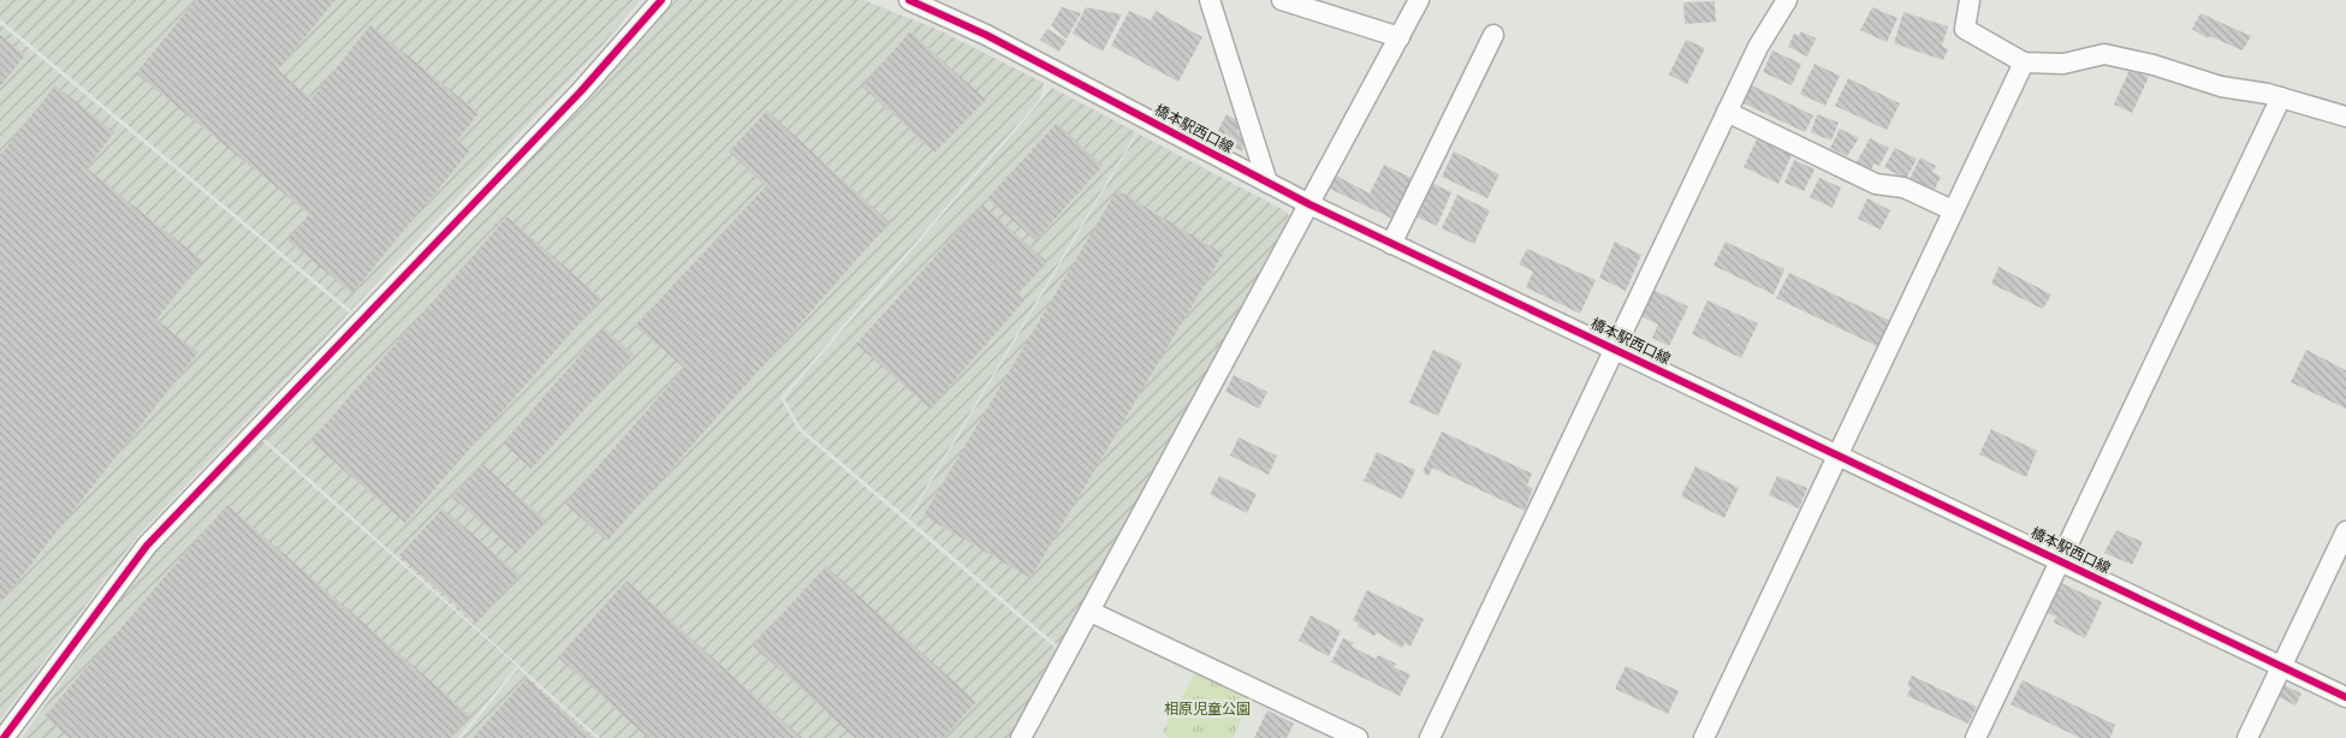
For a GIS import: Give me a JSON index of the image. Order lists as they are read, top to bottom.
{
  "streets": {
    "street": ["橋本駅西口線"]
  },
  "parks": ["相原児童公園"]
}
